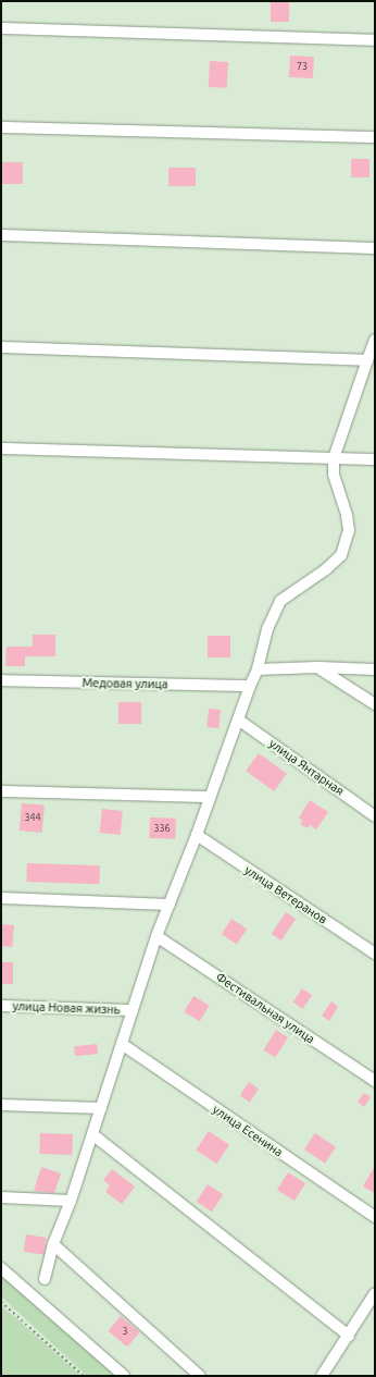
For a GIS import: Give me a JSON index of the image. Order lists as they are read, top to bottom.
{
  "streets": {
    "street": [
      "Медовая улица",
      "улица Янтарная",
      "улица Ветеранов",
      "улица Новая жизнь",
      "Фестивальная улица",
      "улица Есенина"
    ]
  },
  "house_numbers": [
    "73",
    "344",
    "336",
    "3"
  ]
}
